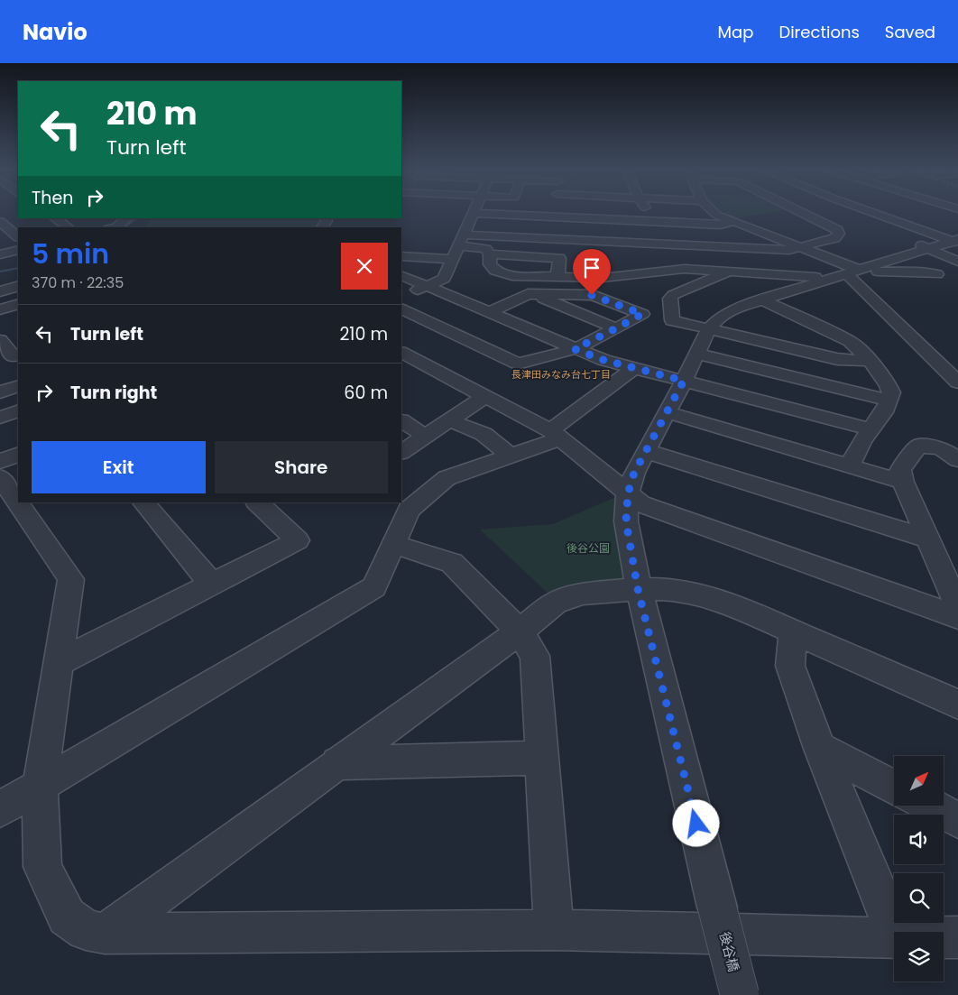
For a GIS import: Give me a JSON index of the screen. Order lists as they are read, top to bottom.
{
  "streets": {
    "street": ["後谷橋"]
  },
  "districts": ["長津田みなみ台七丁目"],
  "parks": ["後谷公園"],
  "north": "top right",
  "page": {
    "header": "Navio",
    "nav": ["Map", "Directions", "Saved"],
    "turn": ["210 m", "Turn left"],
    "then": "Then",
    "heading": ["5 min", "370 m · 22:35"],
    "list": [
      {
        "name": "Turn left",
        "value": "210 m"
      },
      {
        "name": "Turn right",
        "value": "60 m"
      }
    ],
    "buttons": ["Exit", "Share"]
  }
}
